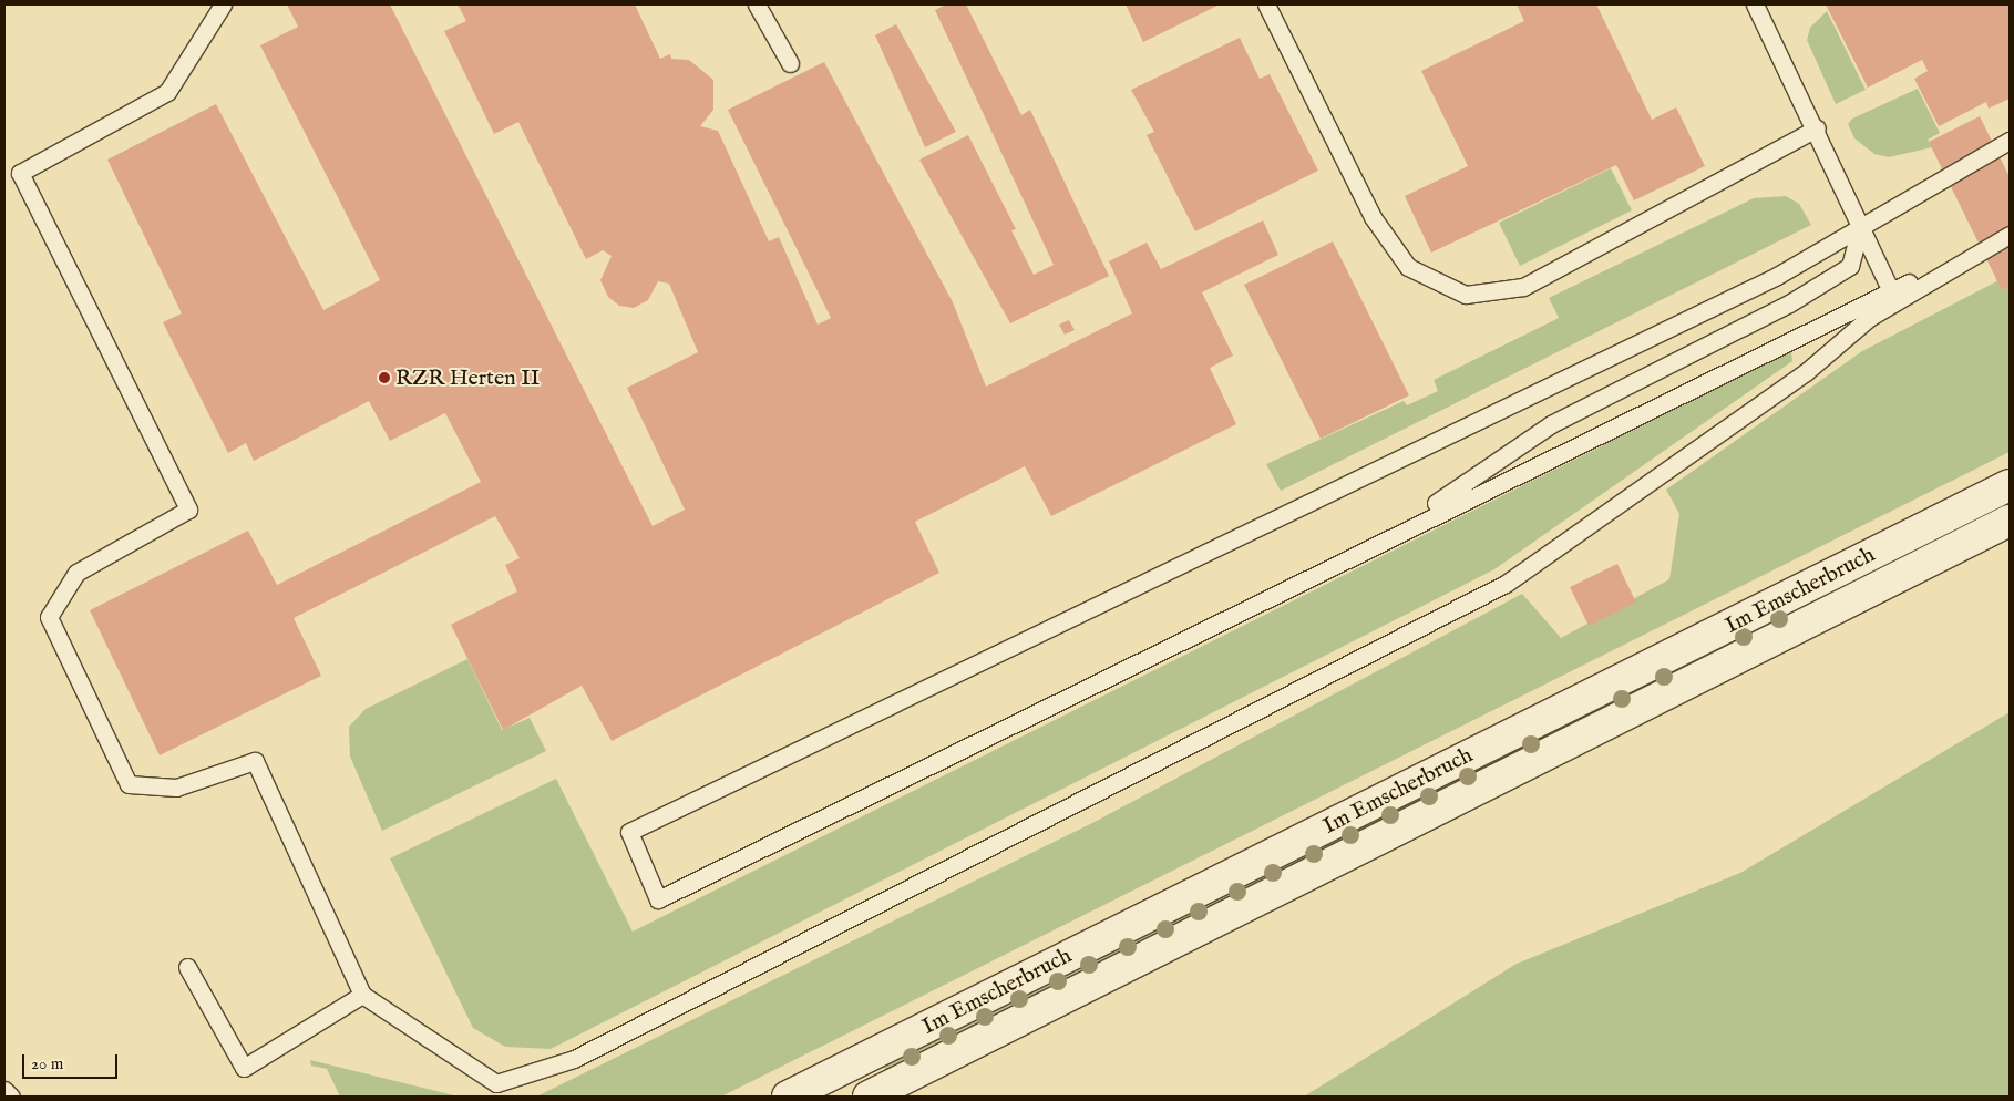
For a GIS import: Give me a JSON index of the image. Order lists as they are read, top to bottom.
{
  "streets": {
    "main road": ["Im Emscherbruch"]
  },
  "places": ["RZR Herten II"],
  "scale_bar": "20 m"
}
